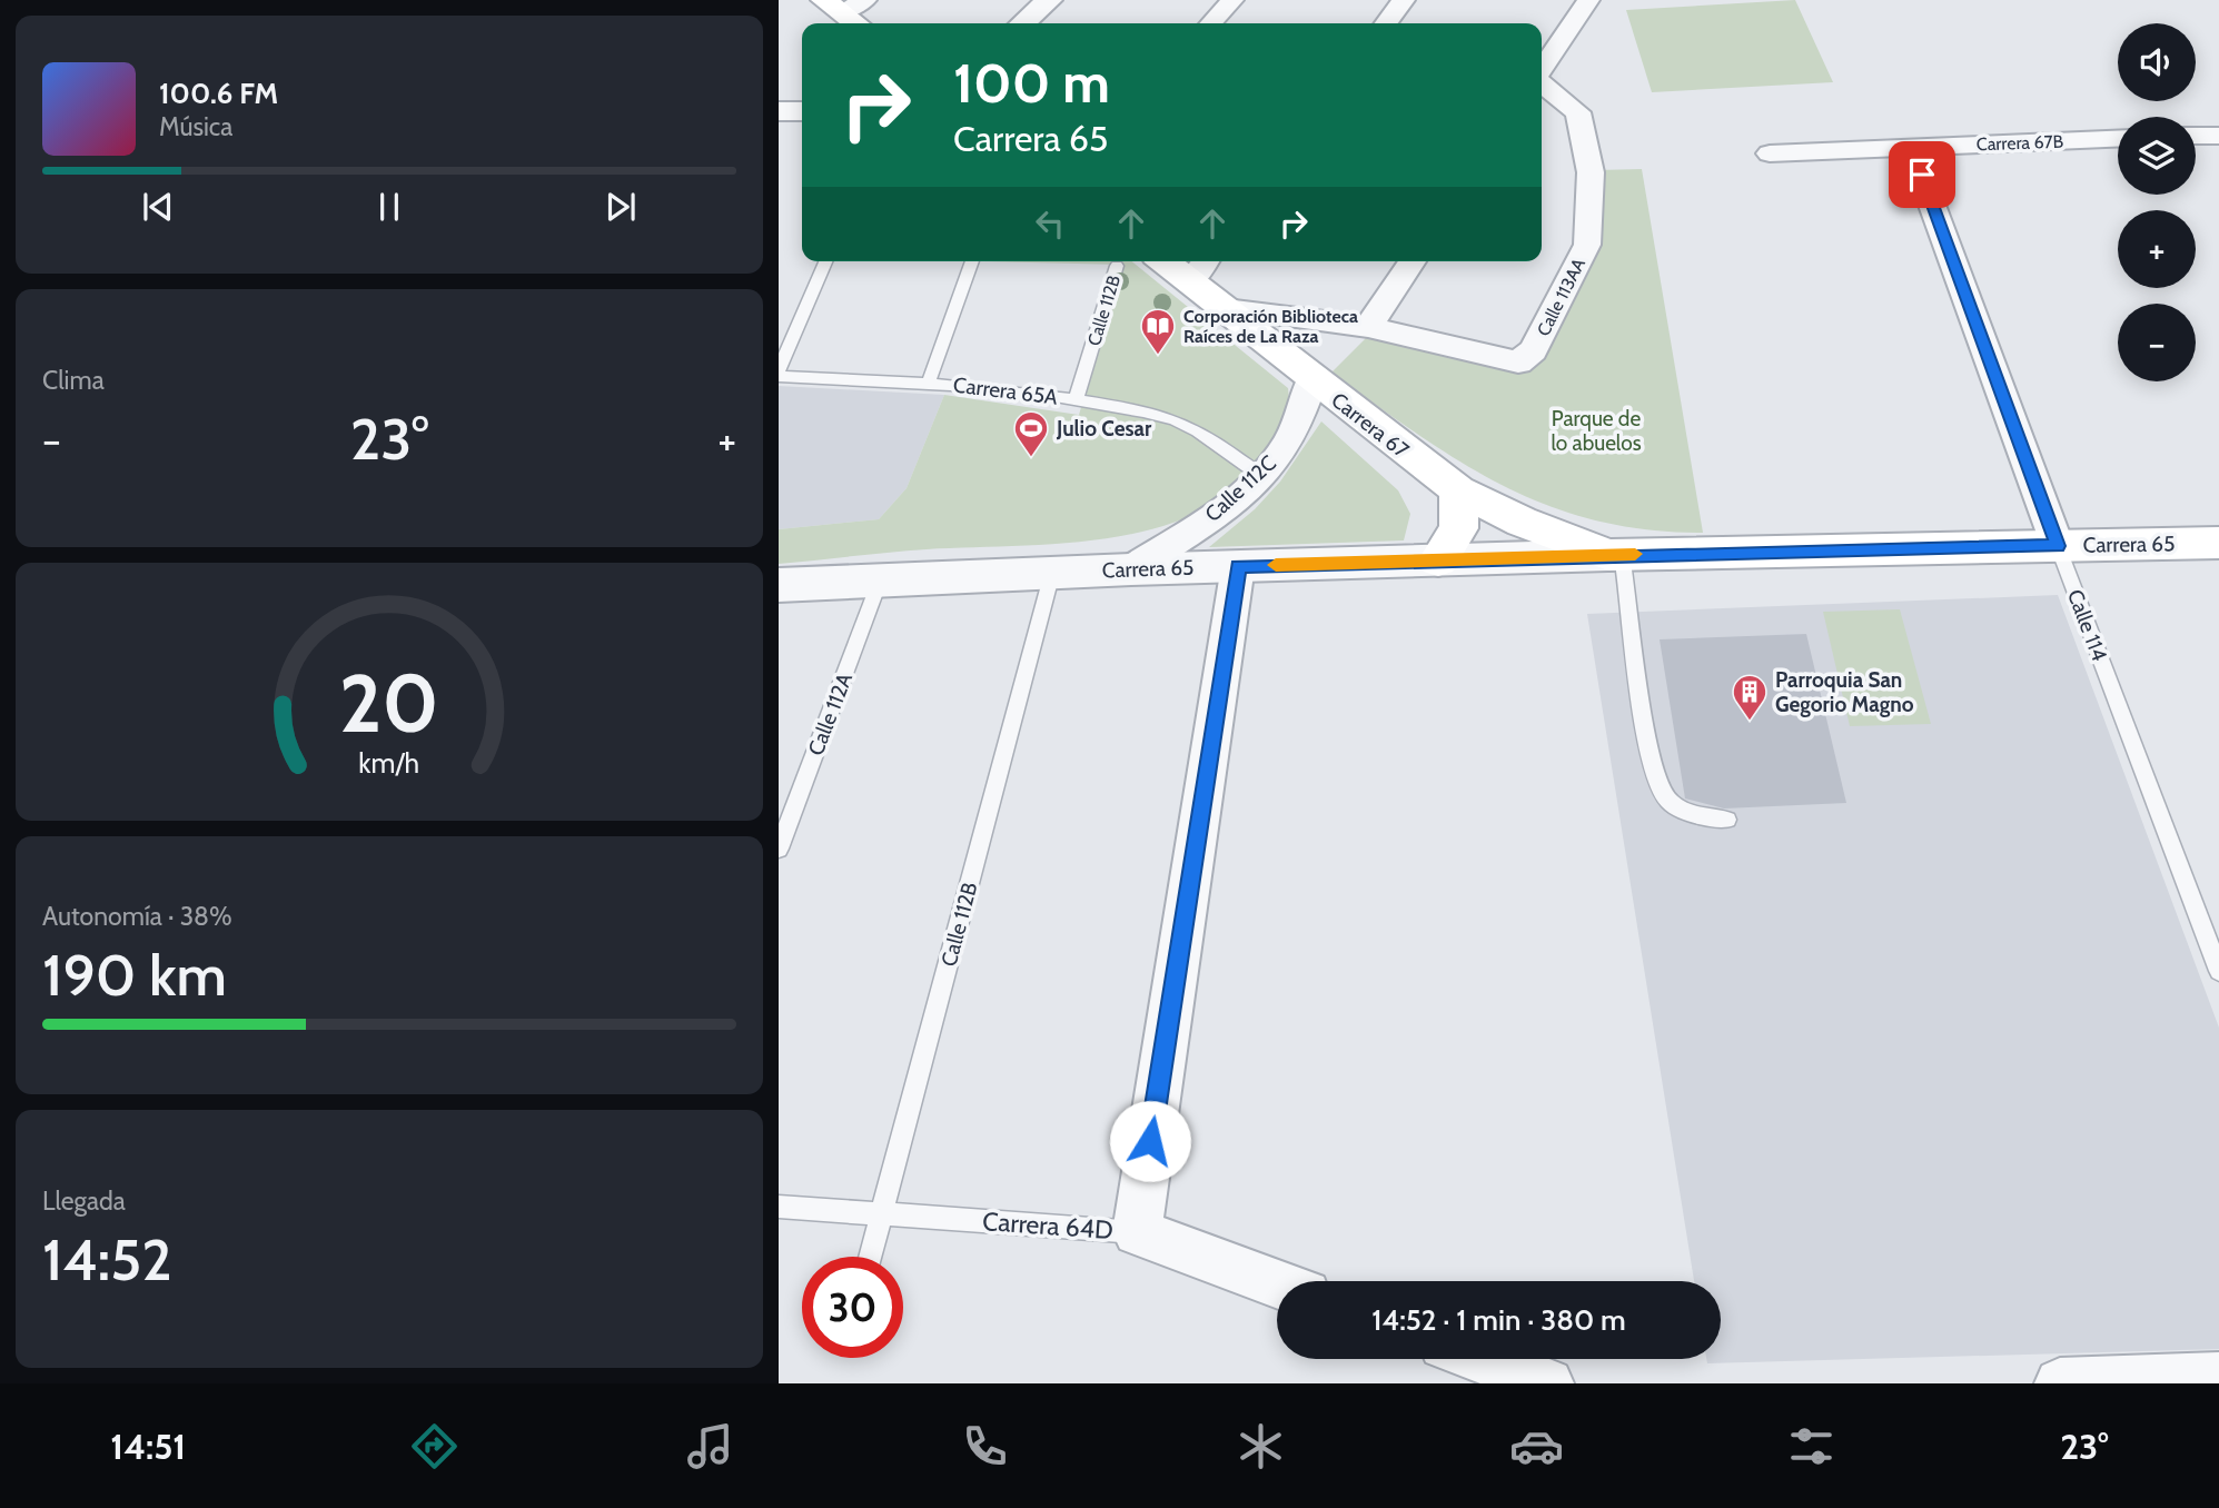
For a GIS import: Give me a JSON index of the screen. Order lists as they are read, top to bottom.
{
  "streets": {
    "main road": ["Carrera 67", "Carrera 65"],
    "street": [
      "Carrera 67B",
      "Calle 113AA",
      "Calle 112C",
      "Calle 114",
      "Carrera 64D"
    ],
    "lane": ["Calle 112B", "Carrera 65A", "Calle 112A"]
  },
  "crossings": [
    ["Carrera 67B", "Calle 114"],
    ["Calle 112B", "Carrera 65A"],
    ["Calle 112B", "Carrera 65"],
    ["Calle 112B", "Carrera 64D"],
    ["Carrera 65A", "Calle 112C"],
    ["Carrera 67", "Calle 112C"],
    ["Carrera 67", "Carrera 65"],
    ["Calle 112C", "Carrera 65"],
    ["Carrera 65", "Calle 114"],
    ["Carrera 65", "Calle 112A"]
  ],
  "parks": ["Parque de lo abuelos"],
  "places": {
    "library": ["Corporación Biblioteca Raíces de La Raza"],
    "sports": ["Julio Cesar"],
    "building": ["Parroquia San Gegorio Magno"]
  },
  "page": {
    "map_buttons": ["+", "−"],
    "turn": ["100 m", "Carrera 65"],
    "song": ["100.6 FM", "Música"],
    "tile": [
      "Clima",
      ["Autonomía · 38%", "190 km"],
      ["Llegada", "14:52"]
    ],
    "heat": ["−", "23°", "+"],
    "limit": "30",
    "trip": "14:52 · 1 min · 380 m",
    "tabs": ["14:51", "23°"],
    "gauge": ["20", "km/h"]
  }
}
